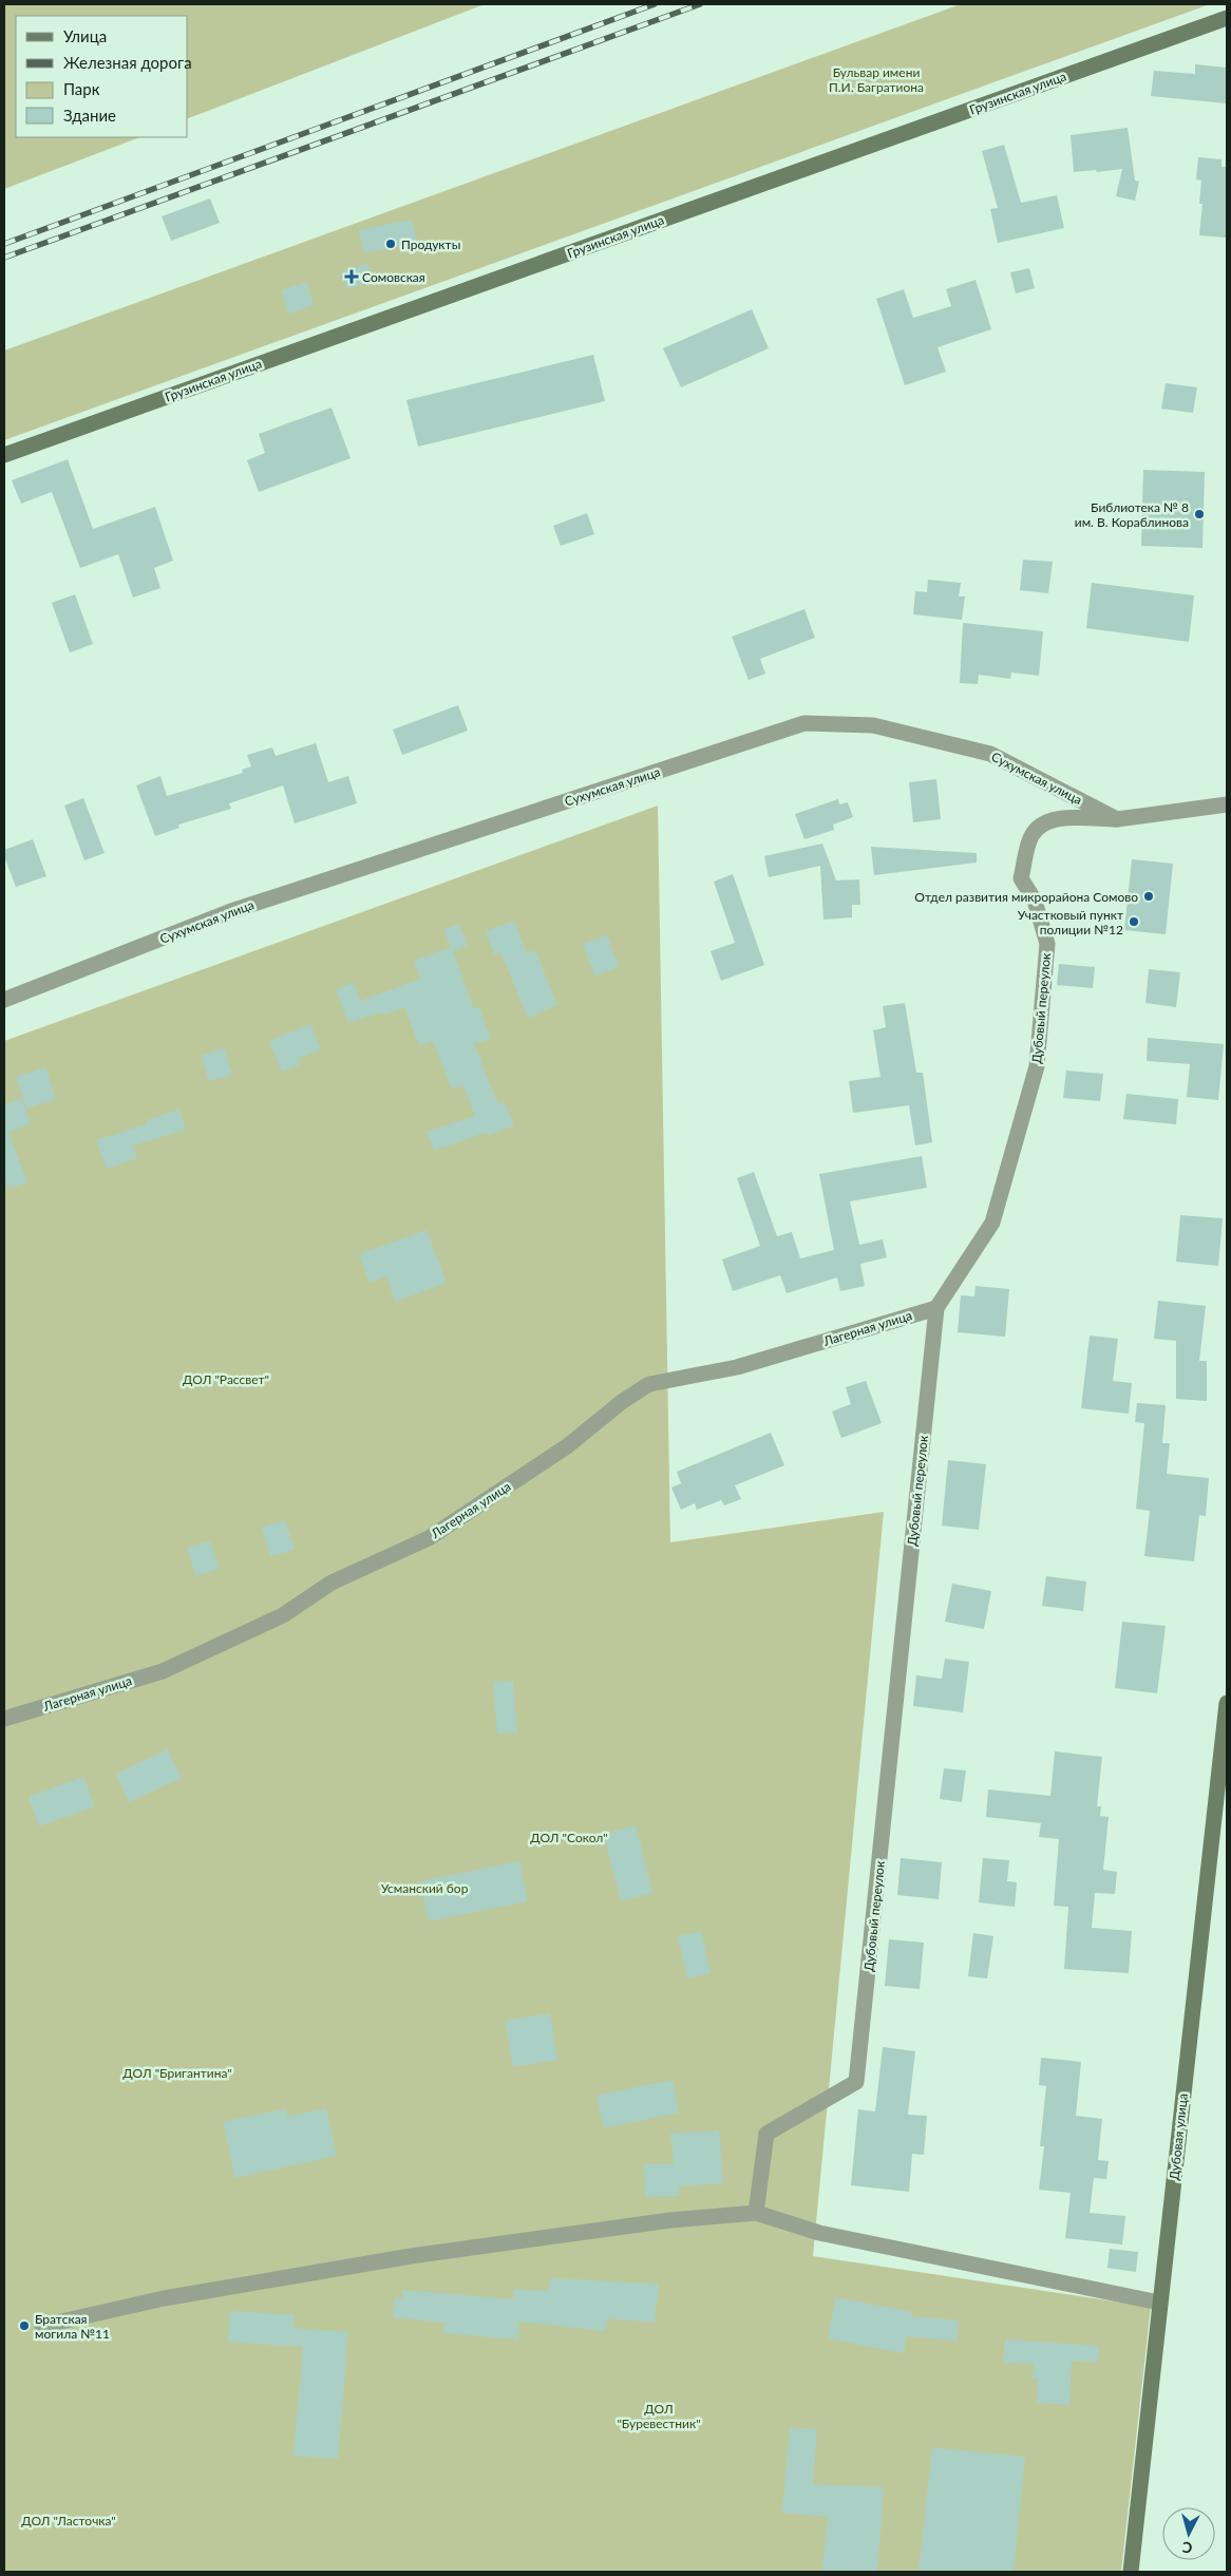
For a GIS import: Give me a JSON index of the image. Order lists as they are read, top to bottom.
{
  "streets": {
    "street": [
      "Грузинская улица",
      "Сухумская улица",
      "Дубовый переулок",
      "Лагерная улица",
      "Дубовая улица"
    ]
  },
  "crossings": [
    ["Сухумская улица", "Дубовый переулок"],
    ["Дубовый переулок", "Лагерная улица"]
  ],
  "parks": [
    "Бульвар имени П.И. Багратиона",
    "ДОЛ \"Рассвет\"",
    "ДОЛ \"Сокол\"",
    "Усманский бор",
    "ДОЛ \"Бригантина\"",
    "ДОЛ \"Буревестник\"",
    "ДОЛ \"Ласточка\""
  ],
  "places": {
    "other": [
      "Продукты",
      "Библиотека № 8 им. В. Кораблинова",
      "Отдел развития микрорайона Сомово",
      "Участковый пункт полиции №12",
      "Братская могила №11"
    ],
    "health": ["Сомовская"]
  },
  "legend": [
    "Улица",
    "Железная дорога",
    "Парк",
    "Здание"
  ],
  "north": "bottom"
}
